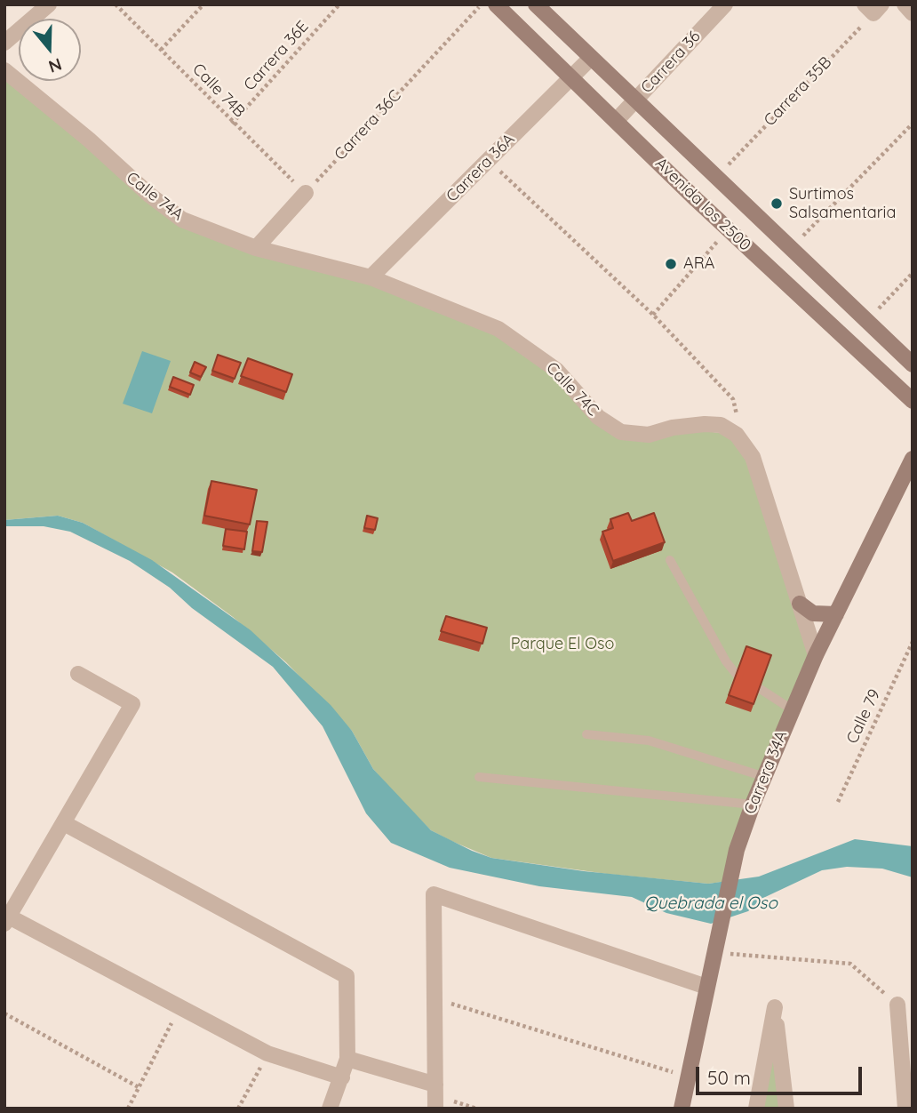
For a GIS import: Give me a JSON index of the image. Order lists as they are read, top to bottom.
{
  "streets": {
    "main road": ["Avenida los 2500", "Carrera 34A"],
    "street": [
      "Carrera 36",
      "Carrera 36A",
      "Calle 74A",
      "Calle 74C"
    ],
    "path": [
      "Carrera 36E",
      "Calle 74B",
      "Carrera 35B",
      "Carrera 36C",
      "Calle 79"
    ]
  },
  "crossings": [
    ["Carrera 36E", "Calle 74B"],
    ["Carrera 36", "Avenida los 2500"],
    ["Calle 74B", "Carrera 36C"],
    ["Carrera 35B", "Avenida los 2500"],
    ["Carrera 36A", "Calle 74A"],
    ["Carrera 36A", "Avenida los 2500"],
    ["Carrera 36A", "Calle 74C"],
    ["Calle 74A", "Calle 74C"]
  ],
  "water": ["Quebrada el Oso"],
  "parks": ["Parque El Oso"],
  "places": ["Surtimos Salsamentaria", "ARA"],
  "scale_bar": "50 m",
  "north": "bottom"
}
